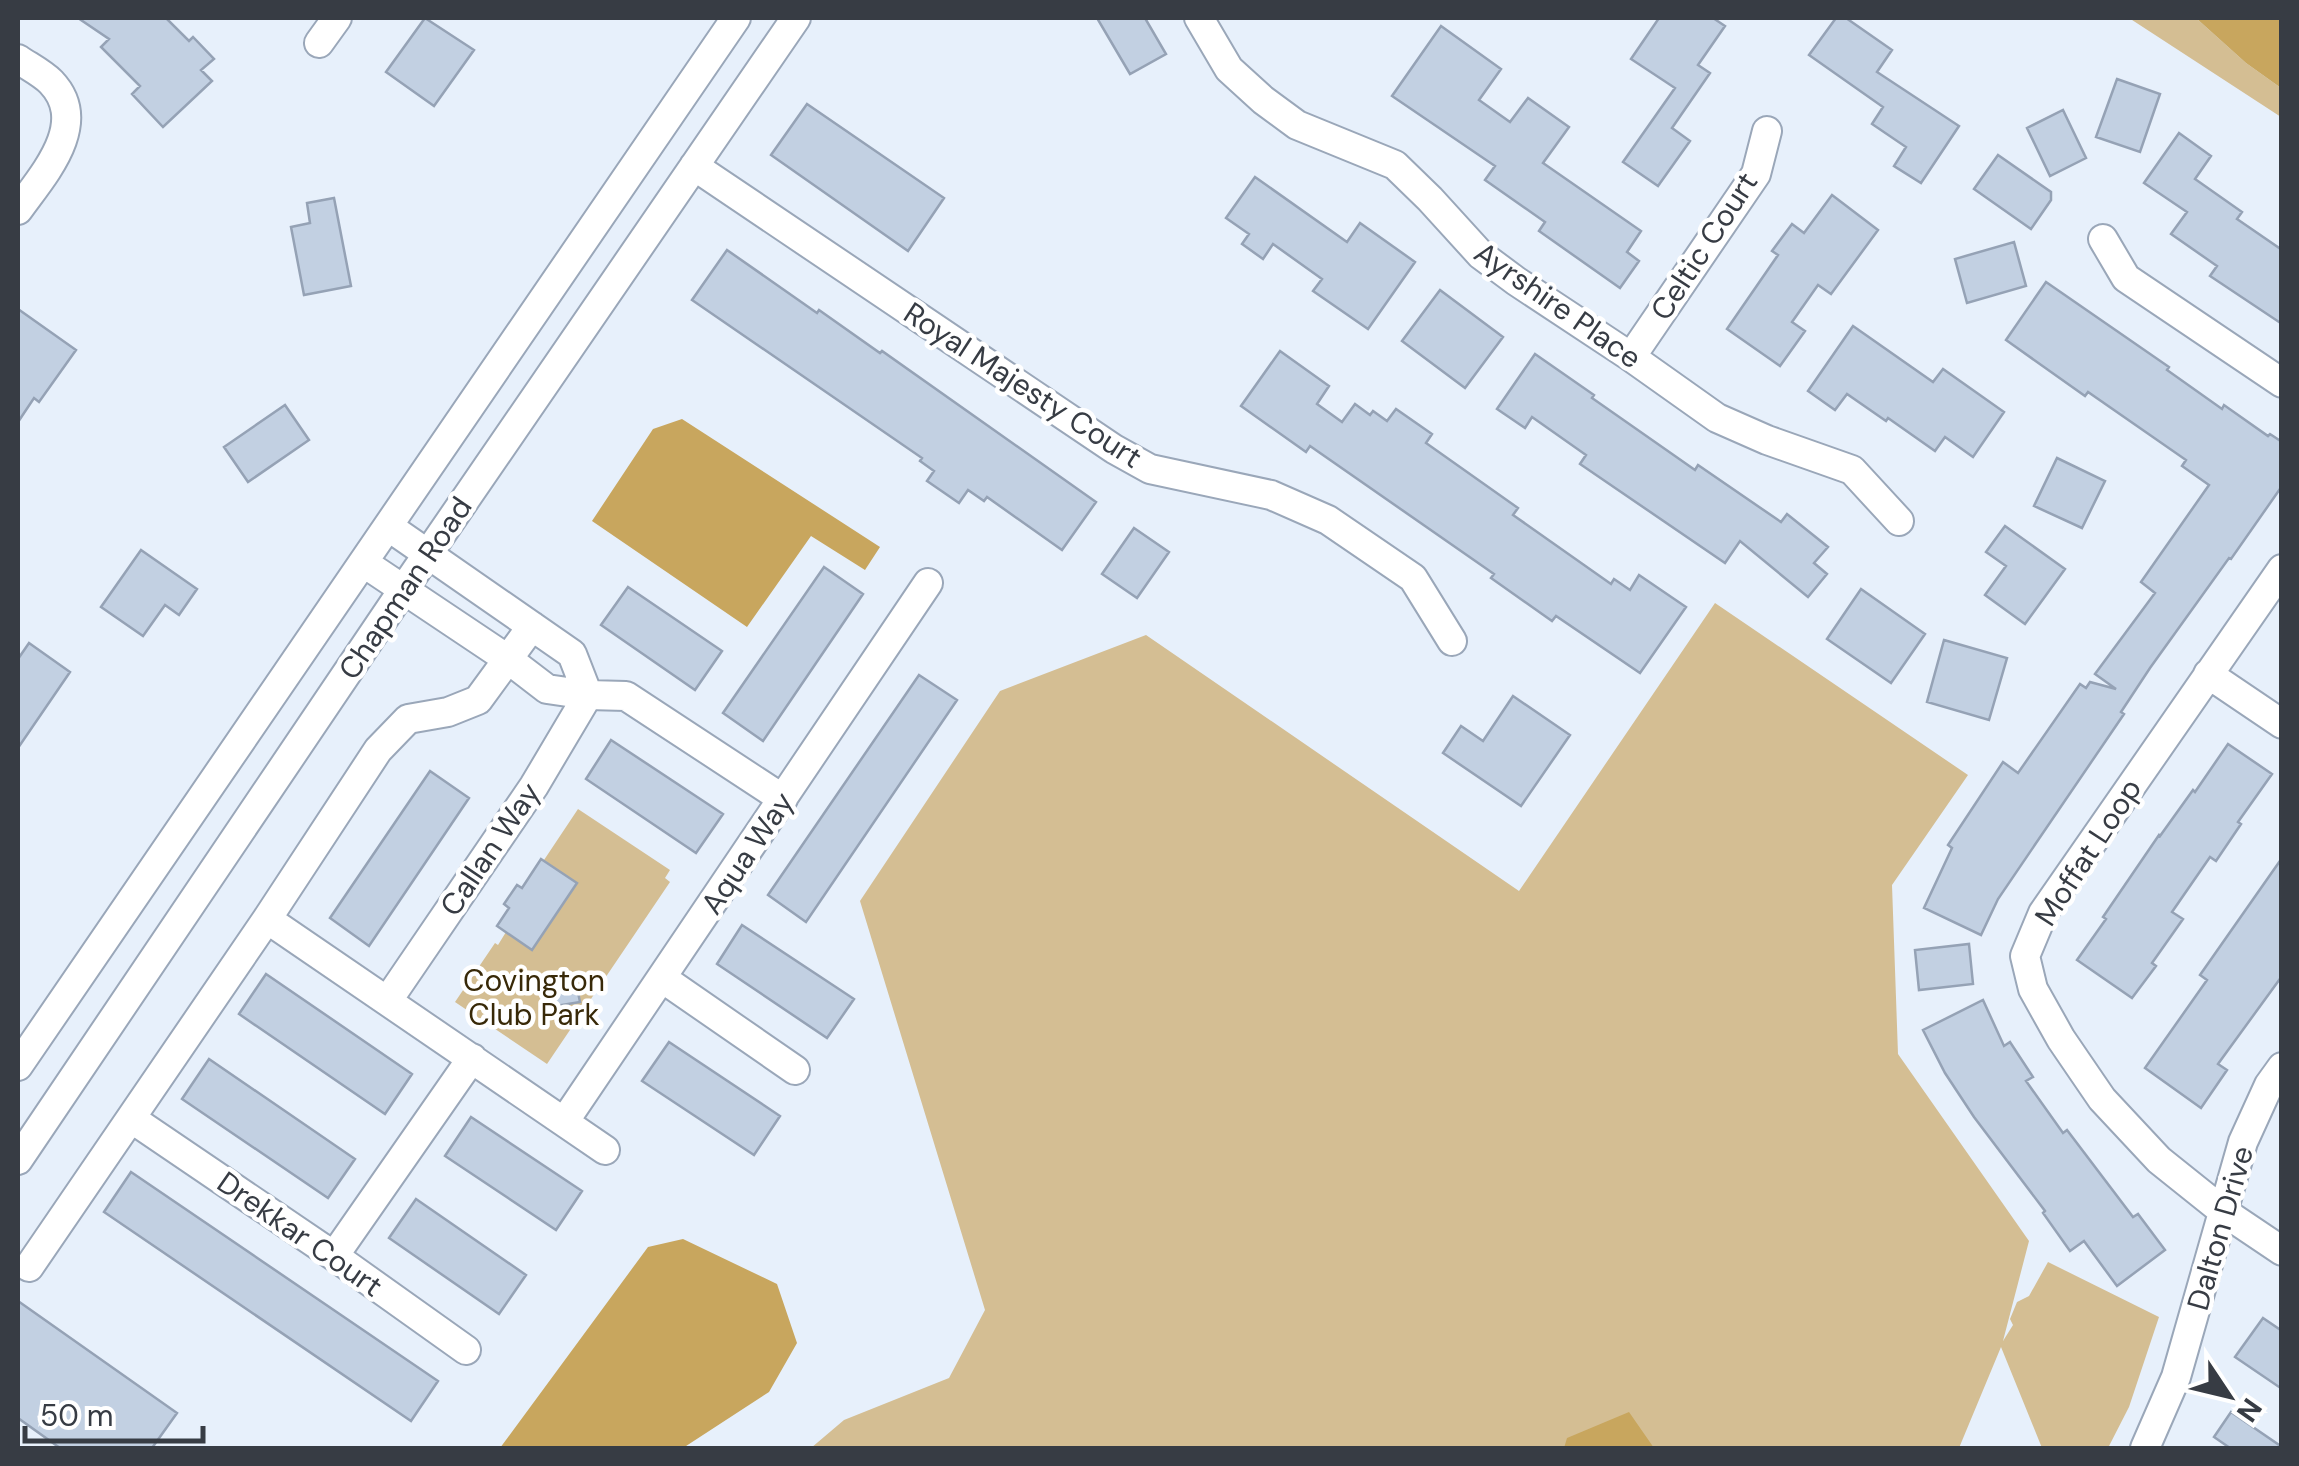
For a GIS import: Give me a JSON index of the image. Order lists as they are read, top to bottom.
{
  "streets": {
    "street": [
      "Celtic Court",
      "Ayrshire Place",
      "Royal Majesty Court",
      "Chapman Road",
      "Callan Way",
      "Moffat Loop",
      "Aqua Way",
      "Dalton Drive",
      "Drekkar Court"
    ]
  },
  "crossings": [
    ["Celtic Court", "Ayrshire Place"],
    ["Royal Majesty Court", "Chapman Road"],
    ["Moffat Loop", "Dalton Drive"]
  ],
  "parks": ["Covington Club Park"],
  "scale_bar": "50 m",
  "north": "bottom right"
}
